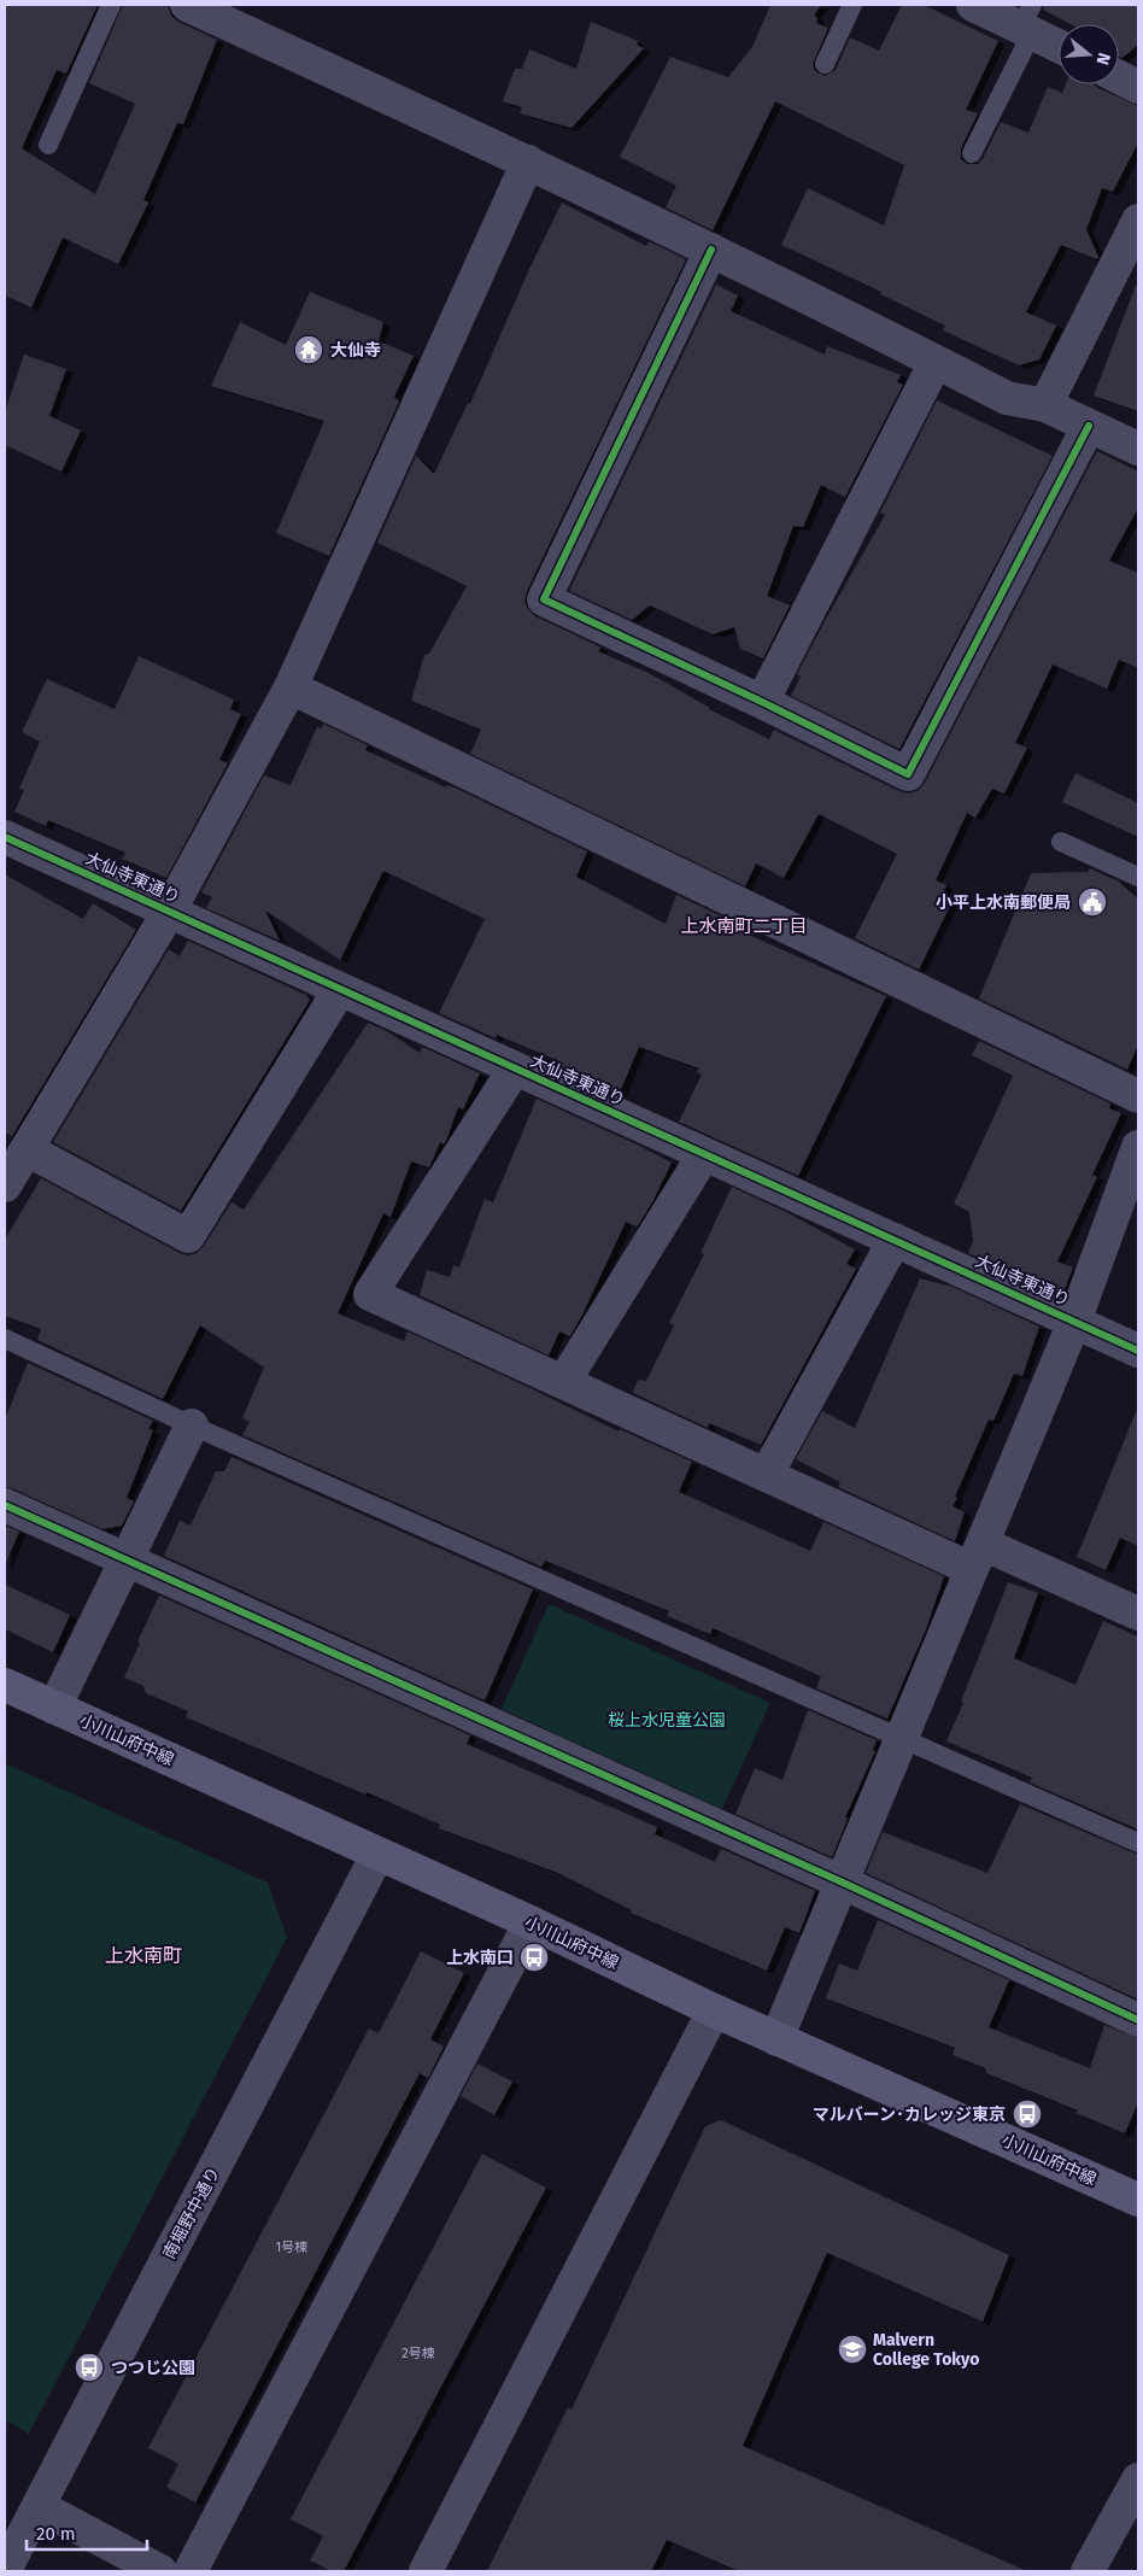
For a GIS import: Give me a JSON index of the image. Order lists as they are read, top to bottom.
{
  "streets": {
    "main road": ["小川山府中線"],
    "street": ["大仙寺東通り", "南堀野中通り"]
  },
  "crossings": [
    ["小川山府中線", "南堀野中通り"]
  ],
  "districts": ["上水南町二丁目", "上水南町"],
  "parks": ["桜上水児童公園"],
  "places": {
    "temple": ["大仙寺"],
    "public building": ["小平上水南郵便局"],
    "bus stop": ["上水南口", "マルバーン･カレッジ東京", "つつじ公園"],
    "school or university": ["Malvern College Tokyo"]
  },
  "house_numbers": ["1号棟", "2号棟"],
  "scale_bar": "20 m",
  "north": "right"
}
